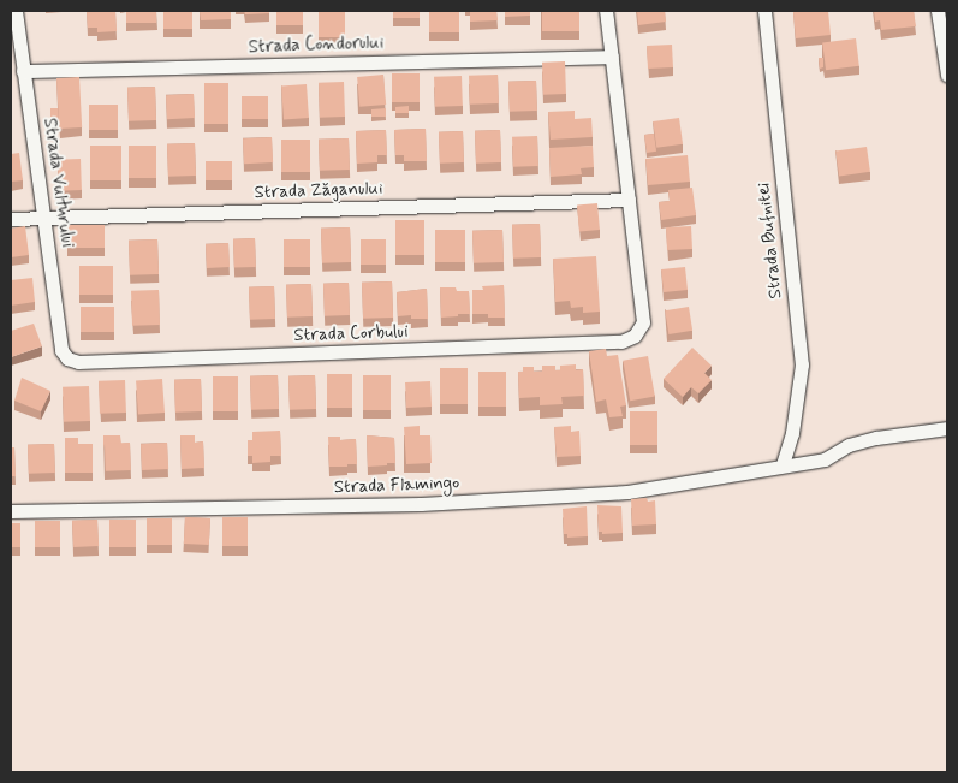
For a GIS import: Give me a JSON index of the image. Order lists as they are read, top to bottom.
{
  "streets": {
    "street": [
      "Strada Condorului",
      "Strada Vulturului",
      "Strada Zăganului",
      "Strada Bufnitei",
      "Strada Corbului",
      "Strada Flamingo"
    ]
  },
  "crossings": [
    ["Strada Condorului", "Strada Vulturului"],
    ["Strada Vulturului", "Strada Zăganului"],
    ["Strada Vulturului", "Strada Corbului"],
    ["Strada Zăganului", "Strada Corbului"],
    ["Strada Bufnitei", "Strada Flamingo"]
  ]
}
